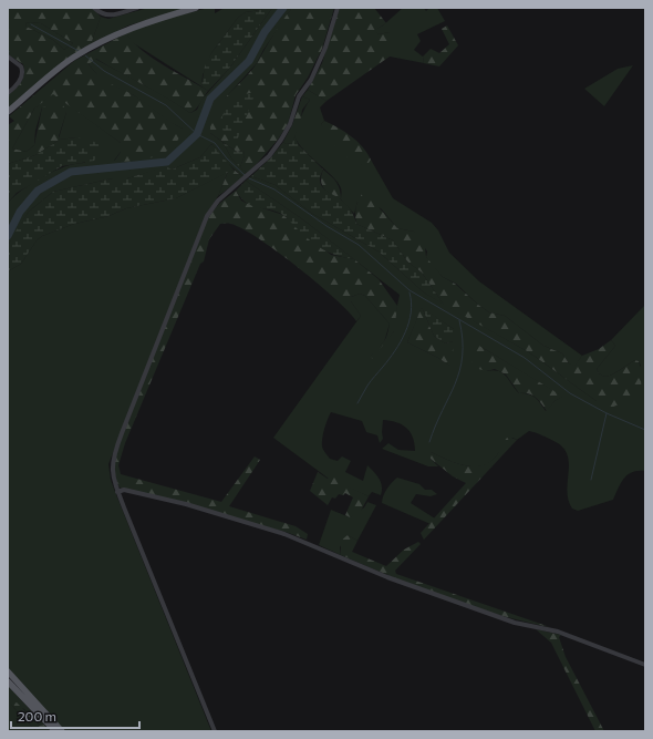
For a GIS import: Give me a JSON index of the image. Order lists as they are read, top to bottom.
{
  "scale_bar": "200 m"
}
